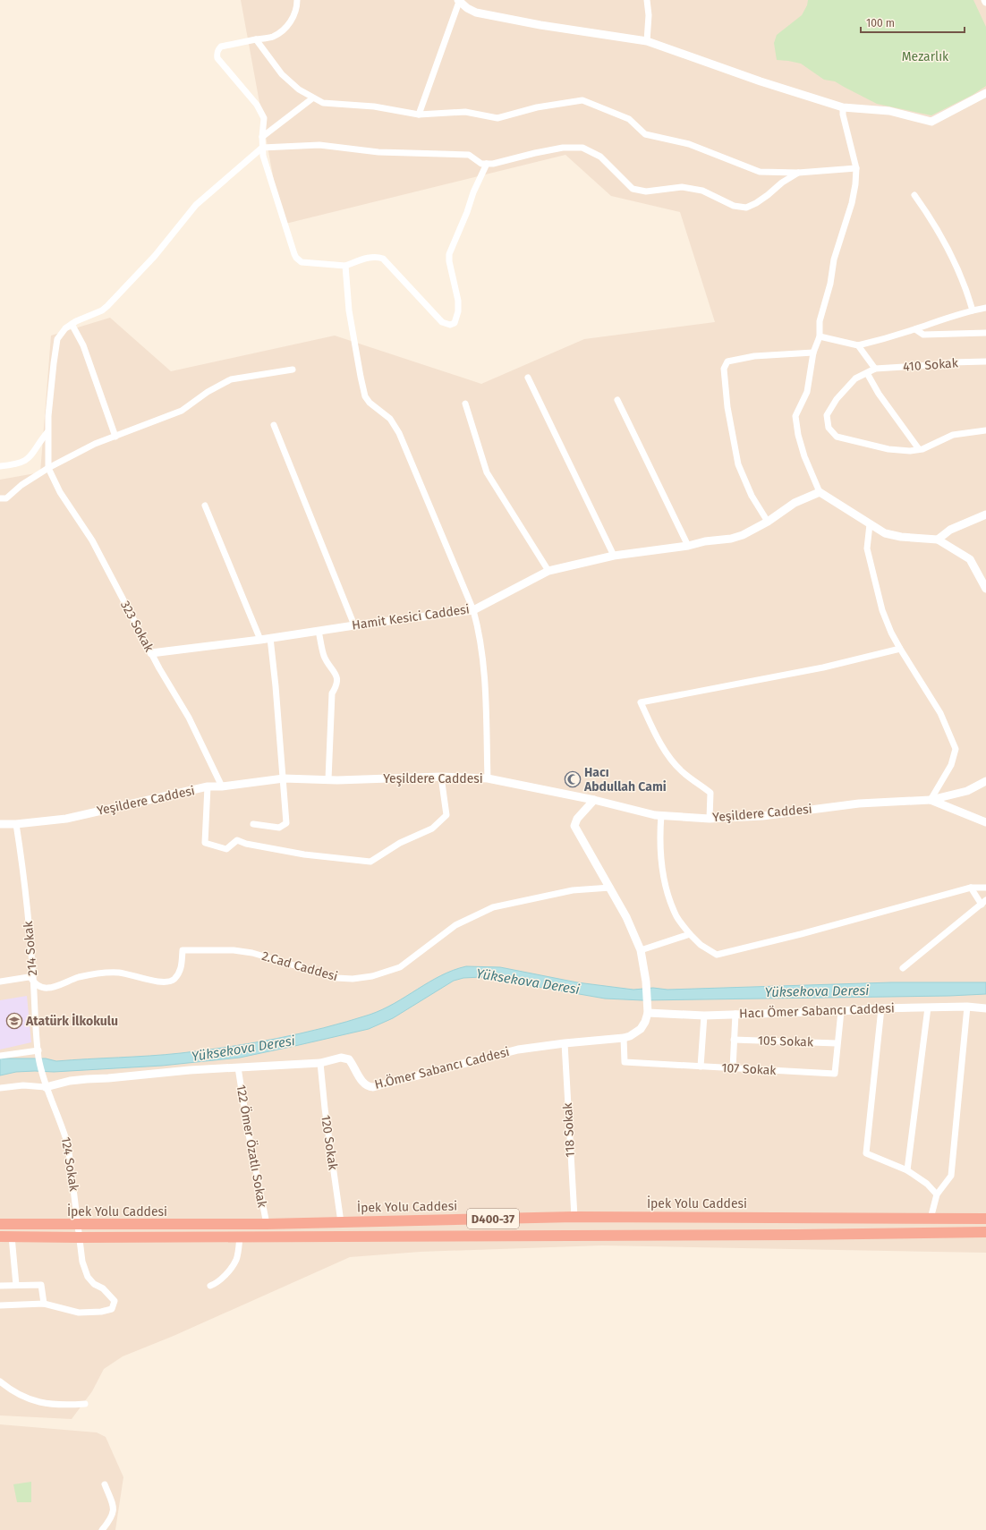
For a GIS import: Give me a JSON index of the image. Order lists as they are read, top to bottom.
{
  "streets": {
    "highway": ["İpek Yolu Caddesi", "D400-37"],
    "street": [
      "410 Sokak",
      "Hamit Kesici Caddesi",
      "323 Sokak",
      "Yeşildere Caddesi",
      "214 Sokak",
      "2.Cad Caddesi",
      "Hacı Ömer Sabancı Caddesi",
      "105 Sokak",
      "H.Ömer Sabancı Caddesi",
      "107 Sokak",
      "118 Sokak",
      "120 Sokak",
      "122 Ömer Özatlı Sokak",
      "124 Sokak"
    ]
  },
  "crossings": [
    ["Hamit Kesici Caddesi", "323 Sokak"],
    ["323 Sokak", "Yeşildere Caddesi"],
    ["Yeşildere Caddesi", "214 Sokak"],
    ["214 Sokak", "2.Cad Caddesi"],
    ["214 Sokak", "124 Sokak"],
    ["Hacı Ömer Sabancı Caddesi", "H.Ömer Sabancı Caddesi"],
    ["Hacı Ömer Sabancı Caddesi", "107 Sokak"],
    ["105 Sokak", "107 Sokak"],
    ["H.Ömer Sabancı Caddesi", "107 Sokak"],
    ["H.Ömer Sabancı Caddesi", "118 Sokak"],
    ["H.Ömer Sabancı Caddesi", "120 Sokak"],
    ["H.Ömer Sabancı Caddesi", "122 Ömer Özatlı Sokak"],
    ["H.Ömer Sabancı Caddesi", "124 Sokak"],
    ["118 Sokak", "İpek Yolu Caddesi"],
    ["120 Sokak", "İpek Yolu Caddesi"],
    ["122 Ömer Özatlı Sokak", "İpek Yolu Caddesi"],
    ["124 Sokak", "İpek Yolu Caddesi"]
  ],
  "water": ["Yüksekova Deresi"],
  "parks": ["Mezarlık"],
  "places": {
    "mosque": ["Hacı Abdullah Cami"],
    "school or university": ["Atatürk İlkokulu"]
  },
  "scale_bar": "100 m"
}
